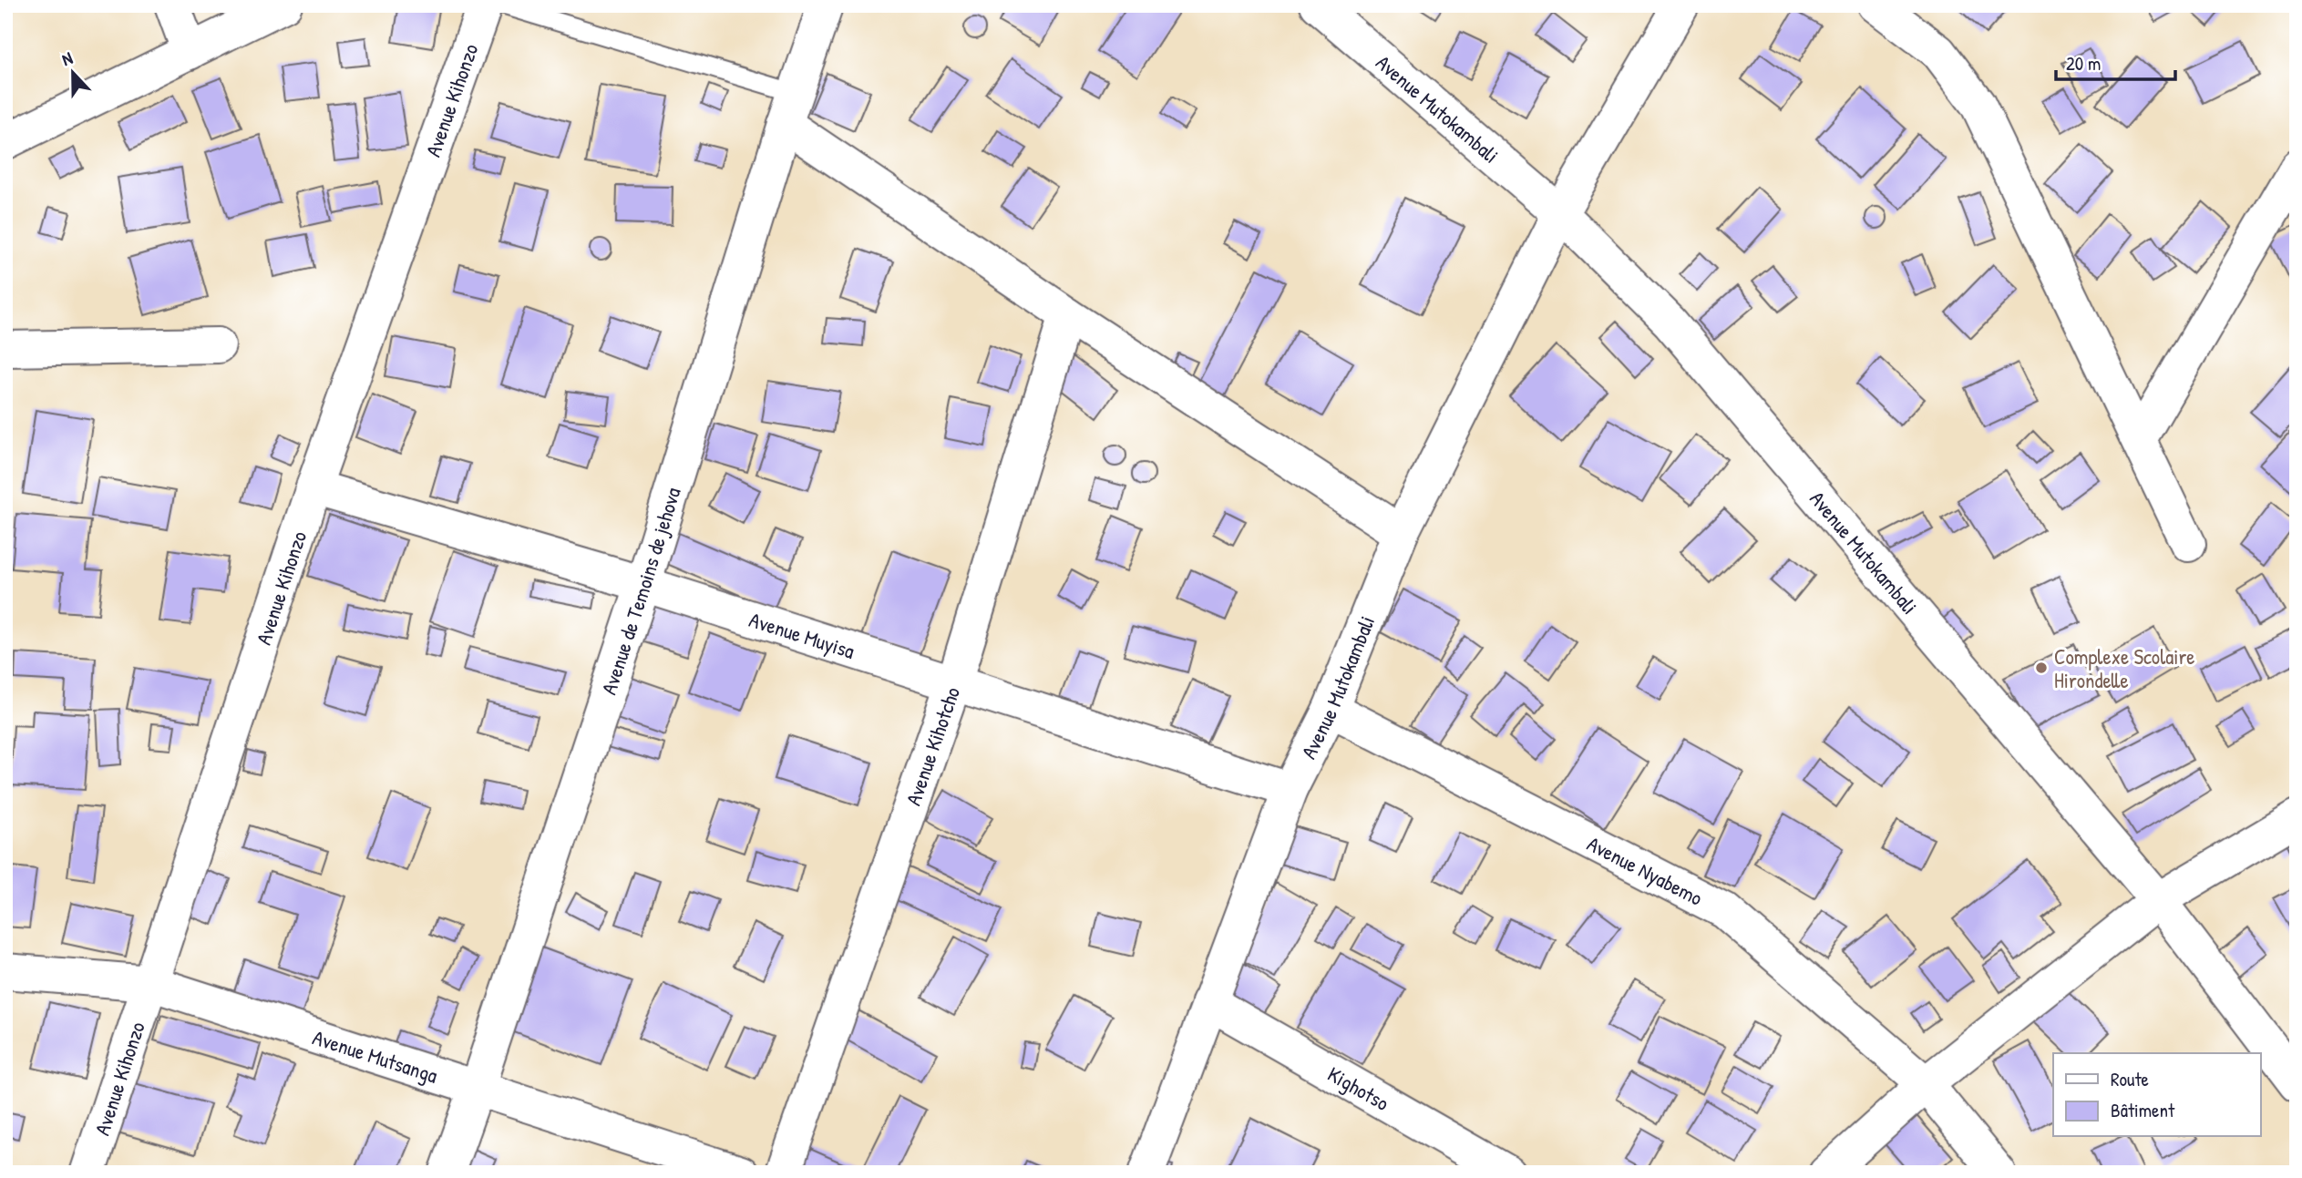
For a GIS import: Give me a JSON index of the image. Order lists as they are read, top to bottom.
{
  "streets": {
    "street": [
      "Avenue Kihonzo",
      "Avenue Mutokambali",
      "Avenue de Temoins de jehova",
      "Avenue Muyisa",
      "Avenue Kihotcho",
      "Avenue Nyabemo",
      "Avenue Mutsanga",
      "Kighotso"
    ]
  },
  "crossings": [
    ["Avenue Kihonzo", "Avenue Muyisa"],
    ["Avenue Kihonzo", "Avenue Mutsanga"],
    ["Avenue Mutokambali", "Avenue Muyisa"],
    ["Avenue Mutokambali", "Avenue Nyabemo"],
    ["Avenue Mutokambali", "Kighotso"],
    ["Avenue de Temoins de jehova", "Avenue Muyisa"],
    ["Avenue de Temoins de jehova", "Avenue Mutsanga"],
    ["Avenue Muyisa", "Avenue Kihotcho"]
  ],
  "places": ["Complexe Scolaire Hirondelle"],
  "legend": ["Route", "Bâtiment"],
  "scale_bar": "20 m",
  "north": "top"
}
